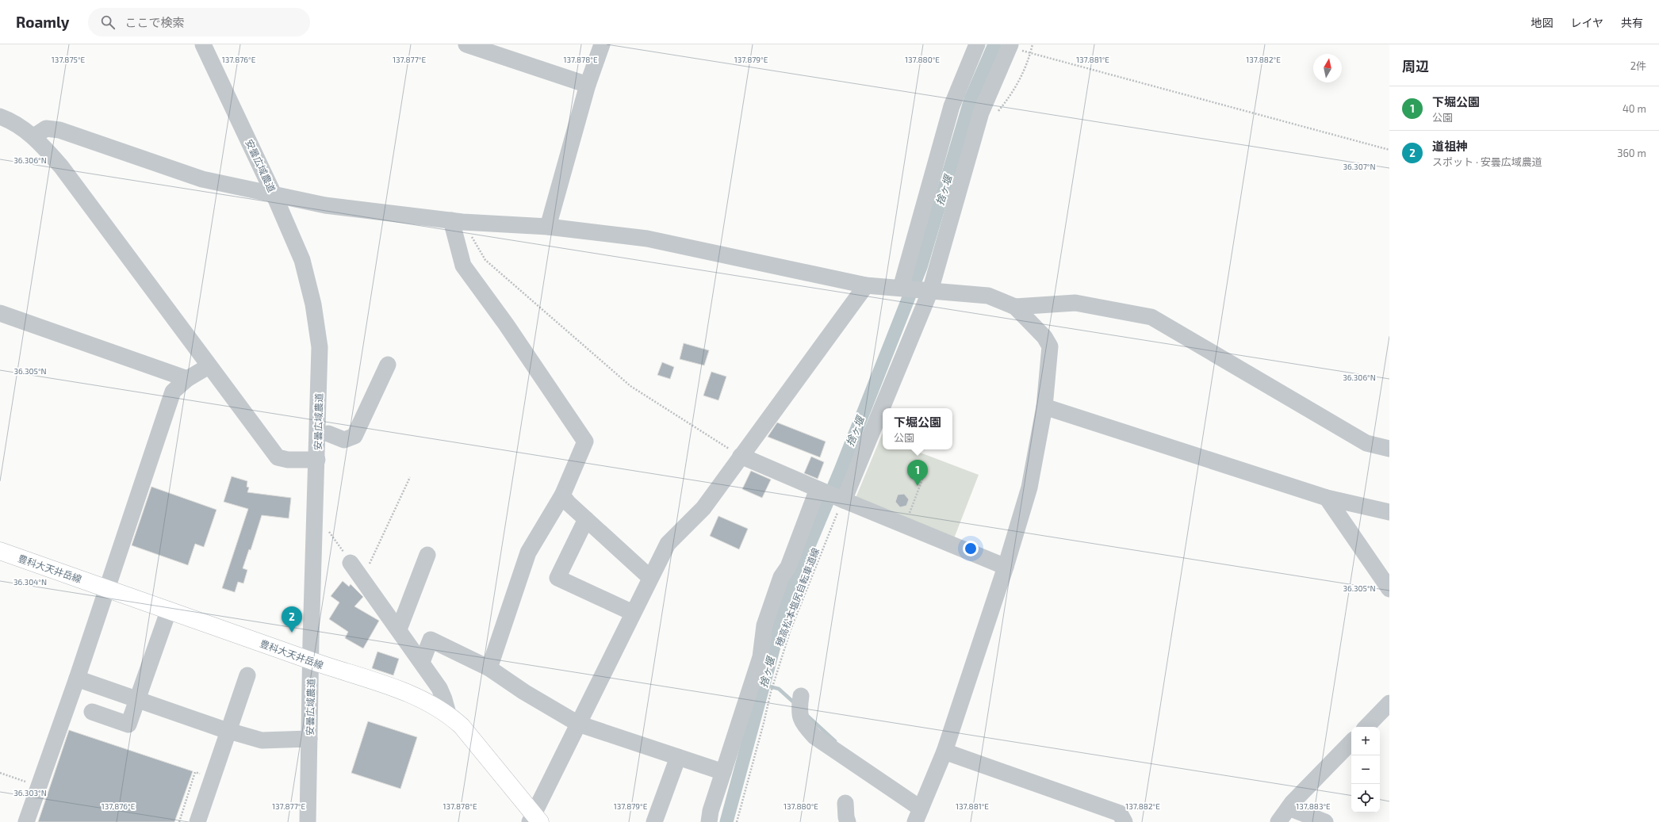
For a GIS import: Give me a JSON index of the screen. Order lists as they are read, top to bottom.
{
  "streets": {
    "main road": ["豊科大天井岳線"],
    "street": ["安曇広域農道"],
    "path": ["穂高松本塩尻自転車道線"]
  },
  "crossings": [
    ["安曇広域農道", "豊科大天井岳線"]
  ],
  "water": ["捨ヶ堰"],
  "north": "top",
  "page": {
    "header": "Roamly",
    "search": "ここで検索",
    "nav": ["地図", "レイヤ", "共有"],
    "heading": ["周辺", "2件"],
    "list": [
      {
        "mark": "1",
        "name": "下堀公園",
        "note": "公園",
        "value": "40 m"
      },
      {
        "mark": "2",
        "name": "道祖神",
        "note": "スポット · 安曇広域農道",
        "value": "360 m"
      }
    ],
    "popup": ["下堀公園", "公園"],
    "pins": ["1", "2"],
    "map_buttons": ["+", "−"]
  },
  "coordinates": [
    "137.875°E",
    "137.876°E",
    "137.877°E",
    "137.878°E",
    "137.879°E",
    "137.880°E",
    "137.881°E",
    "137.882°E",
    "36.306°N",
    "36.307°N",
    "36.305°N",
    "36.304°N",
    "36.303°N",
    "137.883°E"
  ]
}
